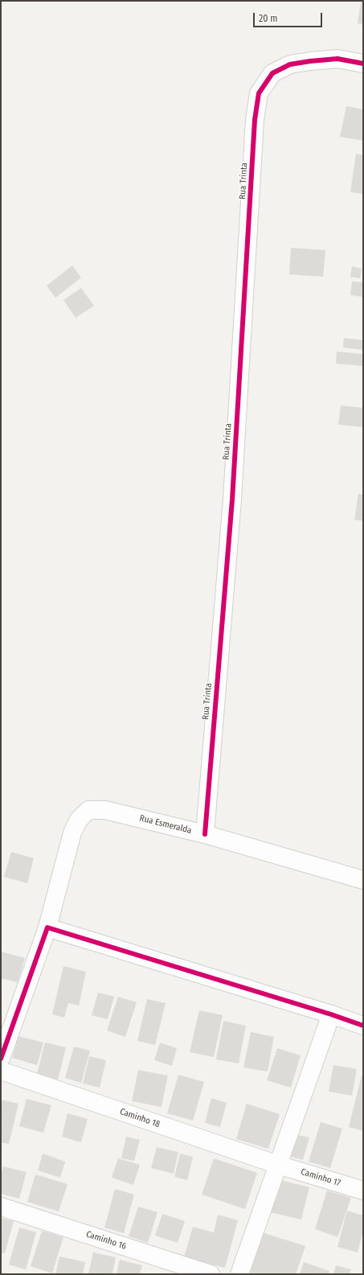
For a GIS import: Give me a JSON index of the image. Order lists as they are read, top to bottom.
{
  "streets": {
    "street": [
      "Rua Trinta",
      "Rua Esmeralda",
      "Caminho 18",
      "Caminho 17",
      "Caminho 16"
    ]
  },
  "crossings": [
    ["Rua Trinta", "Rua Esmeralda"],
    ["Caminho 18", "Caminho 17"]
  ],
  "scale_bar": "20 m"
}
